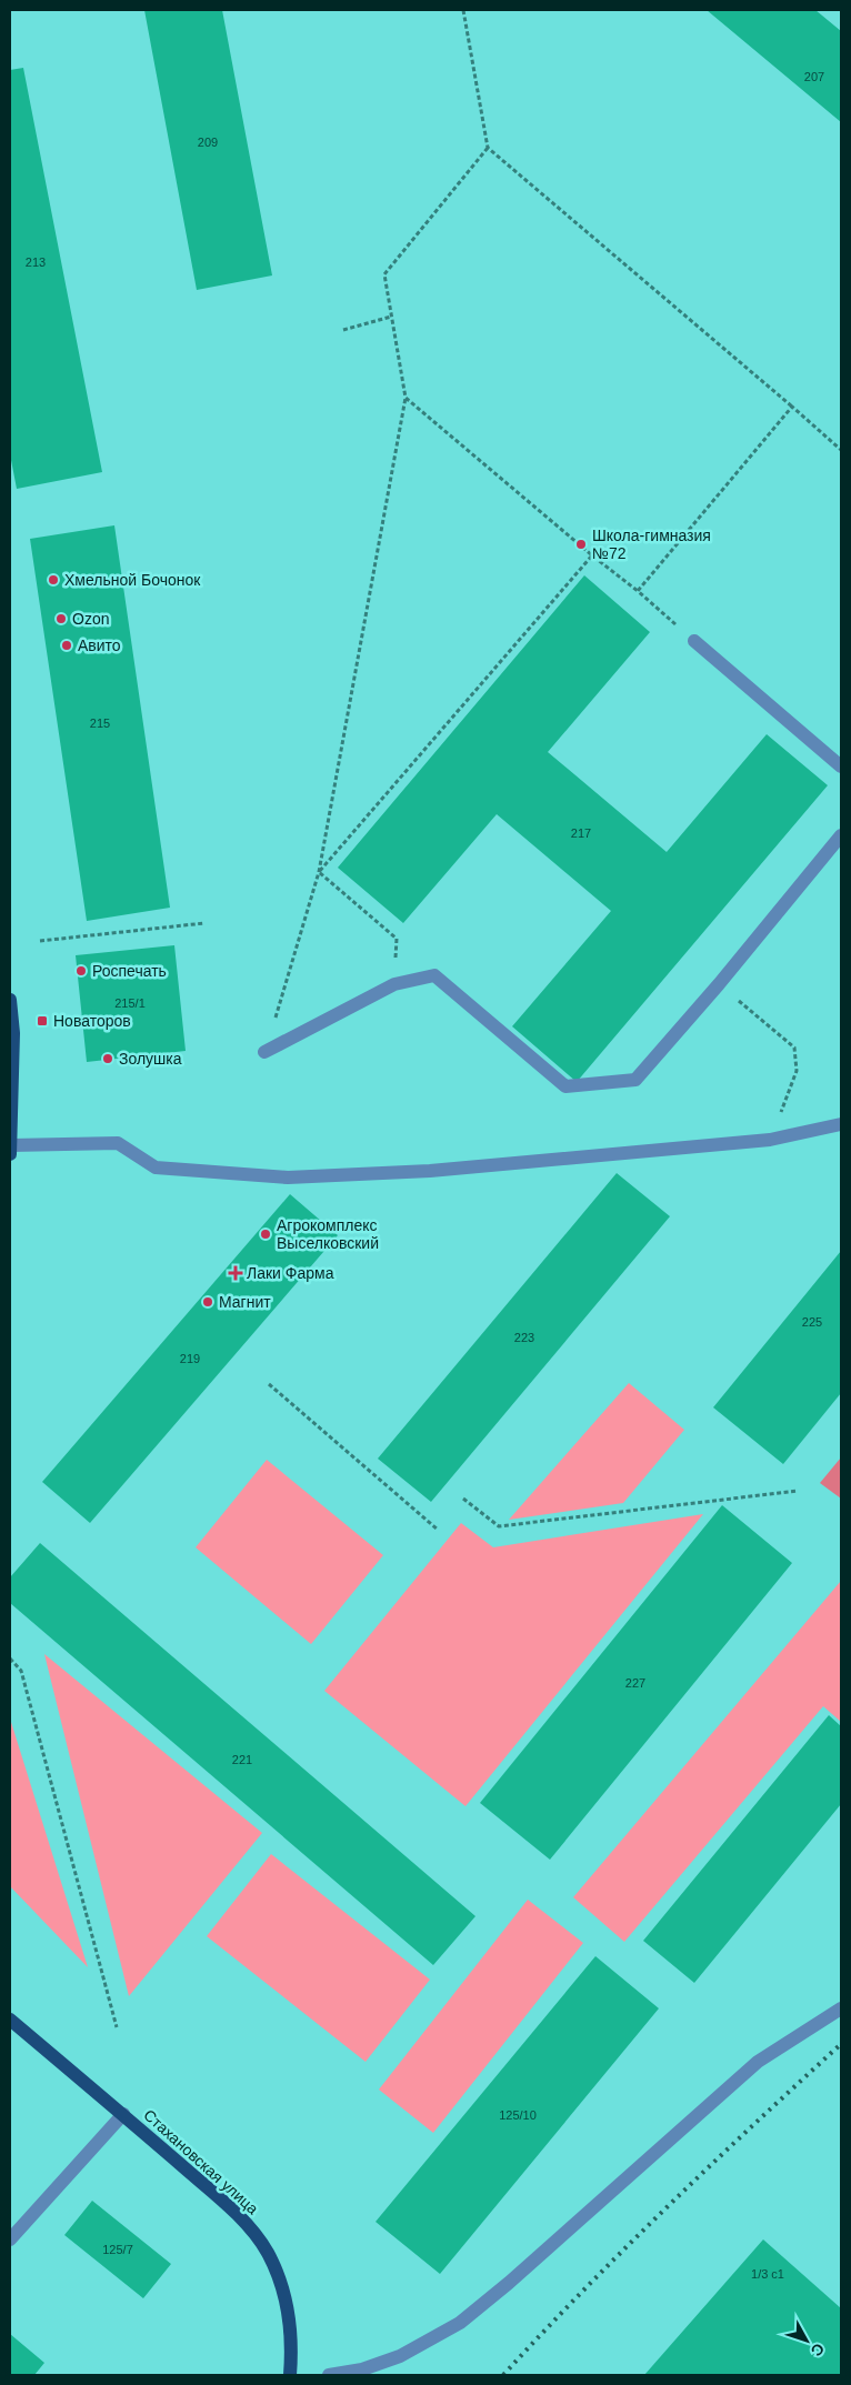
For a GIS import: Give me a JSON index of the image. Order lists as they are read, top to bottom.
{
  "streets": {
    "main road": ["Стахановская улица"]
  },
  "places": {
    "other": [
      "Школа-гимназия №72",
      "Хмельной Бочонок",
      "Ozon",
      "Авито",
      "Роспечать",
      "Золушка",
      "Агрокомплекс Выселковский",
      "Магнит"
    ],
    "transit": ["Новаторов"],
    "health": ["Лаки Фарма"]
  },
  "house_numbers": [
    "207",
    "209",
    "213",
    "215",
    "217",
    "215/1",
    "225",
    "223",
    "219",
    "227",
    "221",
    "125/10",
    "125/7",
    "1/3 с1"
  ],
  "north": "bottom right"
}
